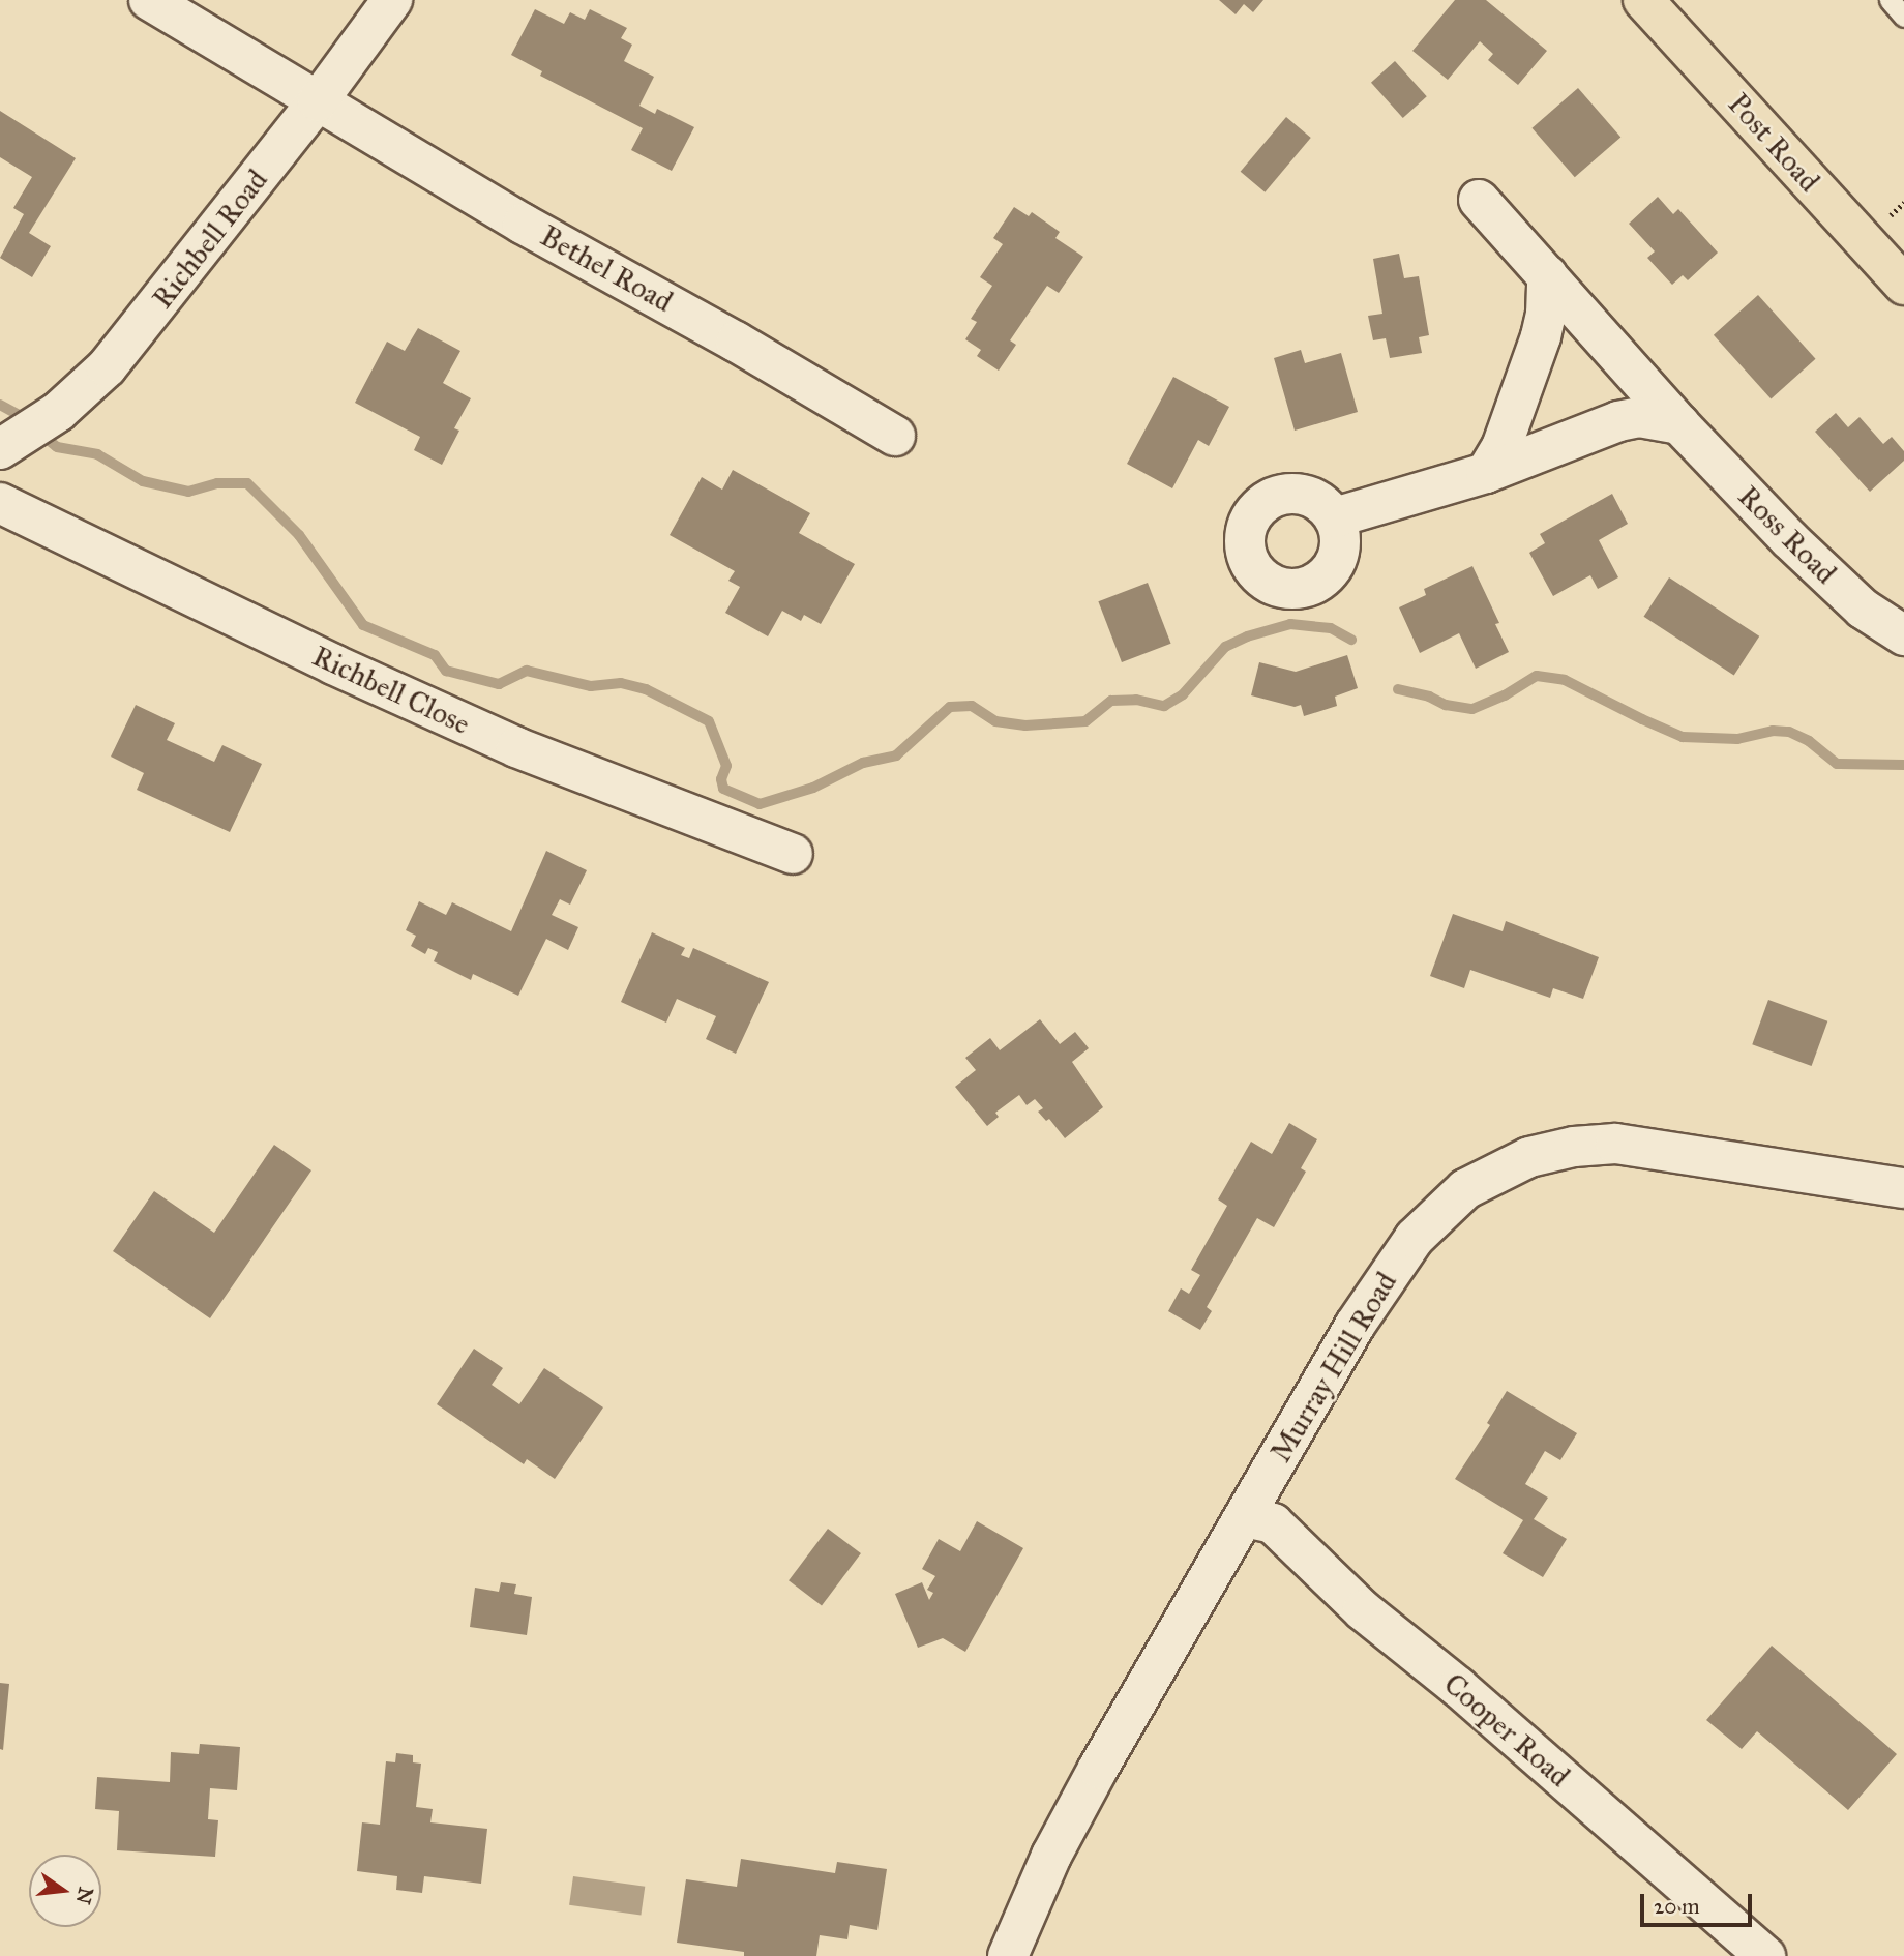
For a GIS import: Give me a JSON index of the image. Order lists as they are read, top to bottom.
{
  "streets": {
    "main road": ["Post Road"],
    "street": [
      "Richbell Road",
      "Bethel Road",
      "Ross Road",
      "Richbell Close",
      "Murray Hill Road",
      "Cooper Road"
    ]
  },
  "crossings": [
    ["Richbell Road", "Bethel Road"],
    ["Murray Hill Road", "Cooper Road"]
  ],
  "scale_bar": "20 m",
  "north": "right"
}
